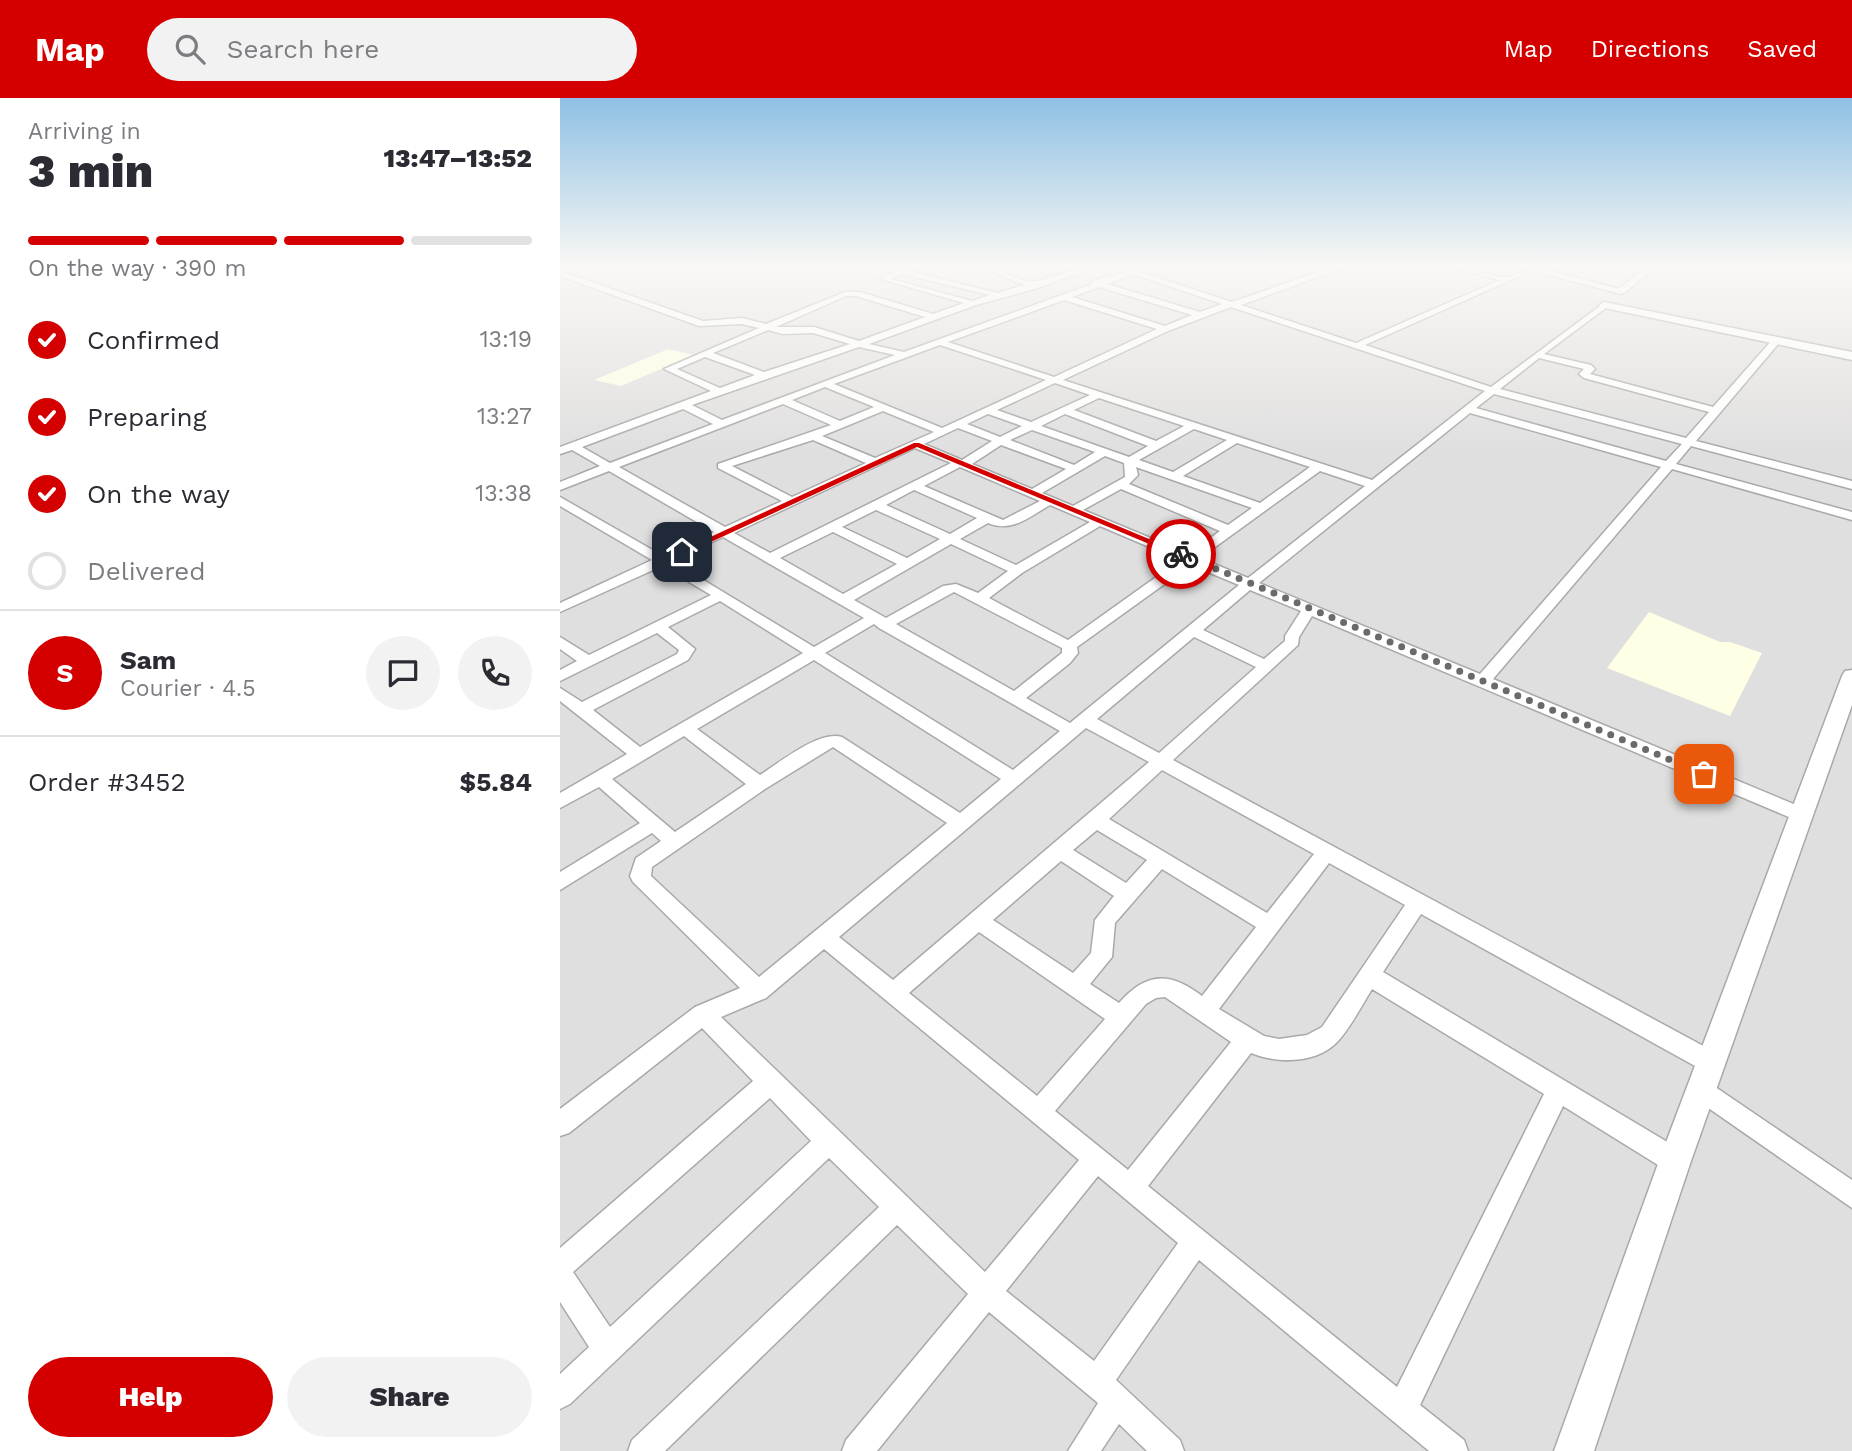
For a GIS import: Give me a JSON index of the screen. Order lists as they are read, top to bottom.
{
  "page": {
    "header": "Map",
    "search": "Search here",
    "nav": ["Map", "Directions", "Saved"],
    "heading": ["3 min", "Arriving in", "13:47–13:52"],
    "panel": [
      "Sam",
      "Courier · 4.5",
      "Order #3452",
      "$5.84"
    ],
    "bar": "On the way · 390 m",
    "list": [
      ["Confirmed", "13:19"],
      ["Preparing", "13:27"],
      ["On the way", "13:38"],
      "Delivered"
    ],
    "round": "S",
    "buttons": ["Help", "Share"]
  }
}
